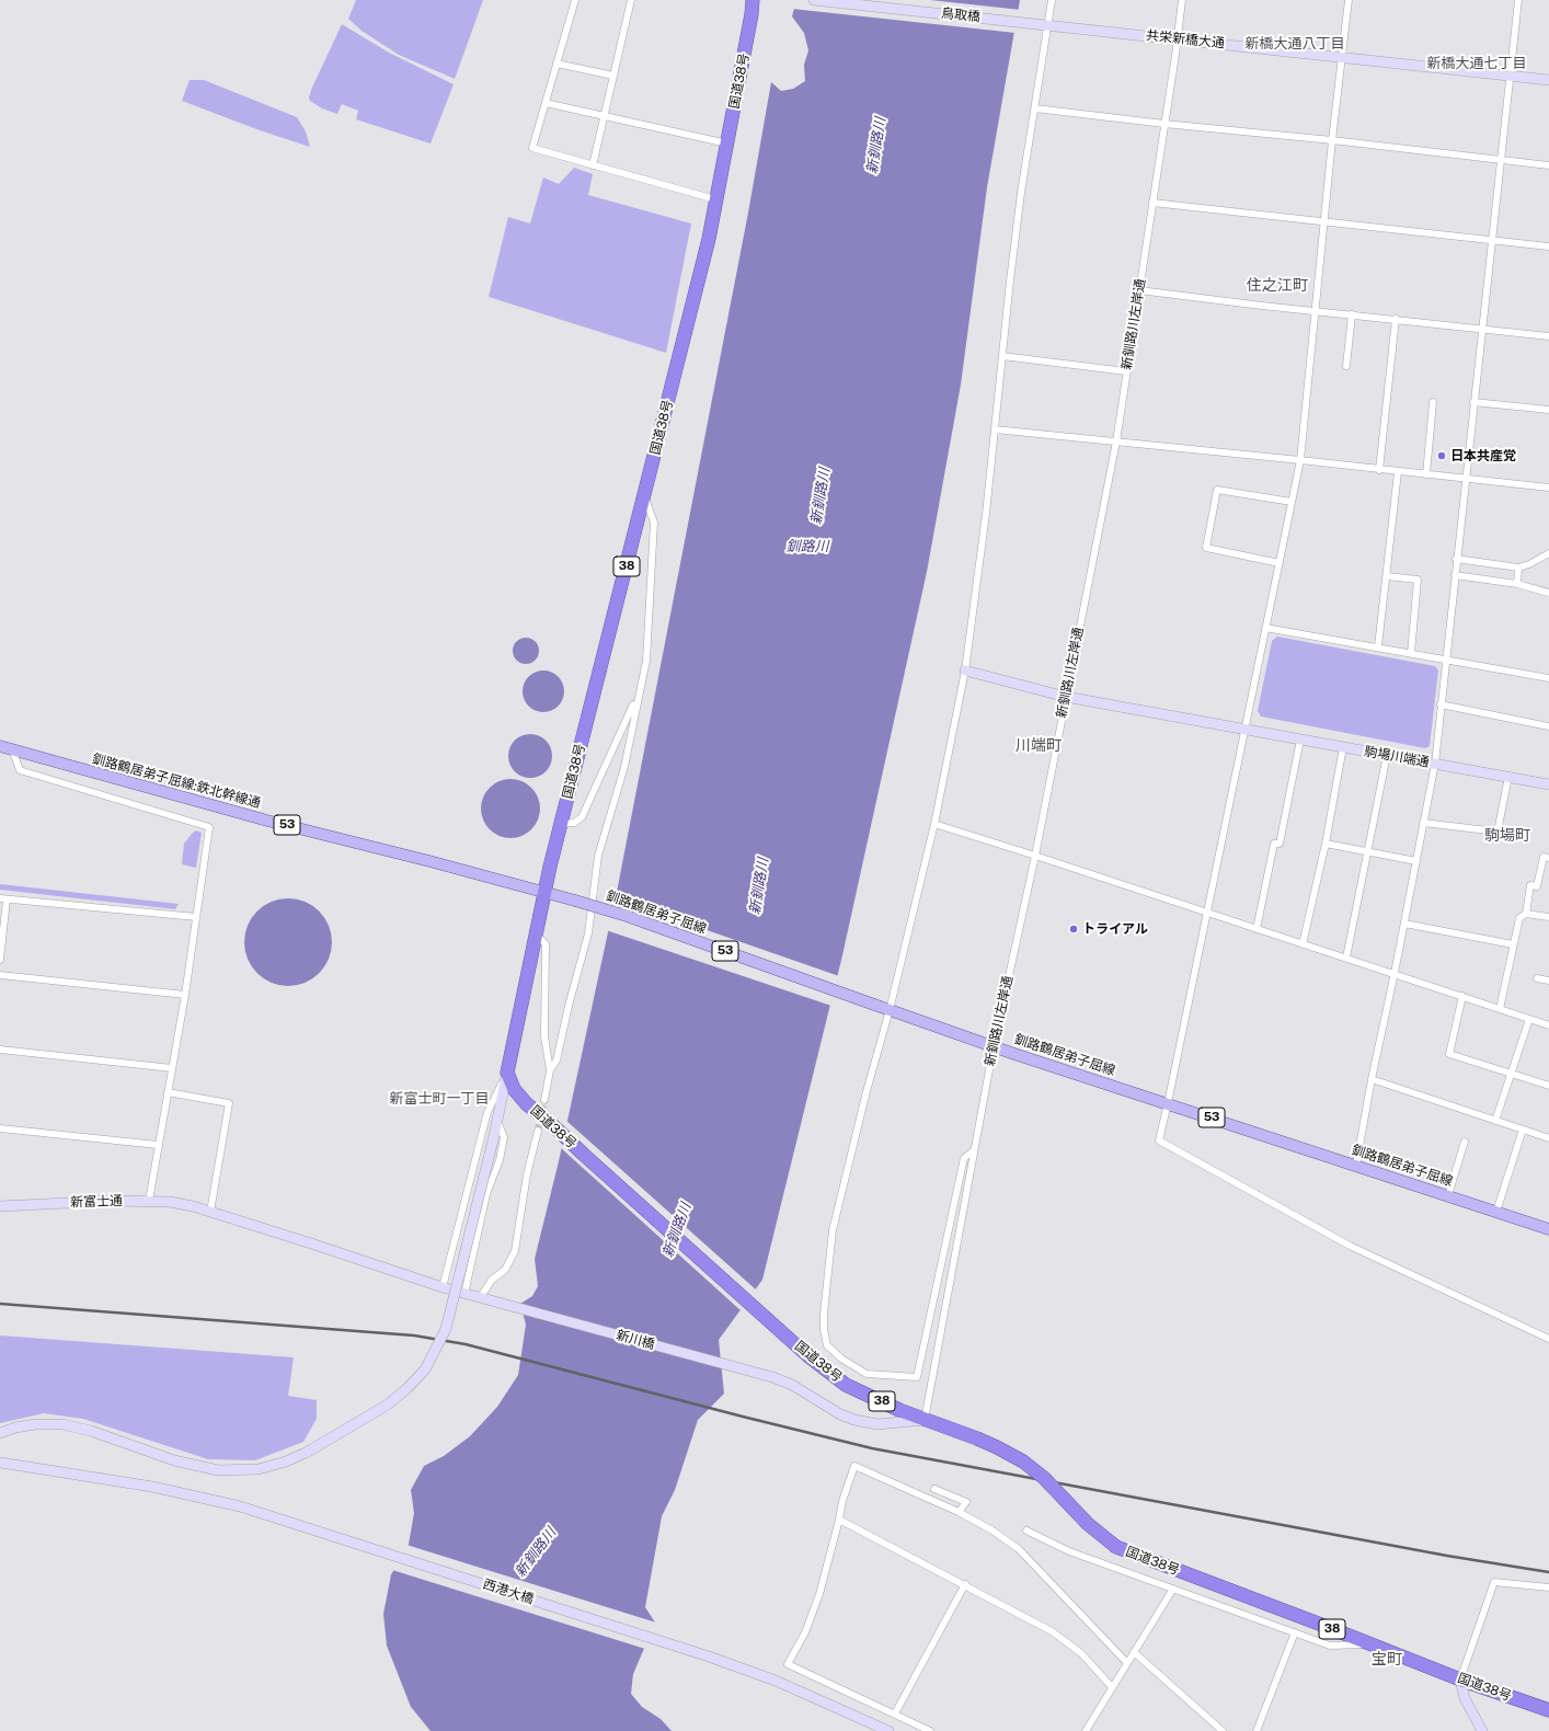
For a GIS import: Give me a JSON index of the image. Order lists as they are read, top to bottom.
{
  "streets": {
    "highway": ["国道38号", "38"],
    "main road": ["釧路鶴居弟子屈線:鉄北幹線通", "53", "釧路鶴居弟子屈線"],
    "street": [
      "鳥取橋",
      "共栄新橋大通",
      "新釧路川左岸通",
      "駒場川端通",
      "新富士通",
      "新川橋",
      "西港大橋"
    ]
  },
  "crossings": [
    ["鳥取橋", "共栄新橋大通"],
    ["共栄新橋大通", "新釧路川左岸通"],
    ["国道38号", "新釧路川左岸通"],
    ["国道38号", "釧路鶴居弟子屈線:鉄北幹線通"],
    ["国道38号", "新川橋"],
    ["新釧路川左岸通", "駒場川端通"],
    ["新釧路川左岸通", "釧路鶴居弟子屈線"],
    ["新釧路川左岸通", "新川橋"],
    ["釧路鶴居弟子屈線:鉄北幹線通", "釧路鶴居弟子屈線"],
    ["新富士通", "新川橋"]
  ],
  "districts": [
    "新橋大通八丁目",
    "新橋大通七丁目",
    "住之江町",
    "川端町",
    "駒場町",
    "新富士町一丁目",
    "宝町"
  ],
  "water": ["新釧路川", "釧路川"],
  "places": ["日本共産党", "トライアル"]
}
